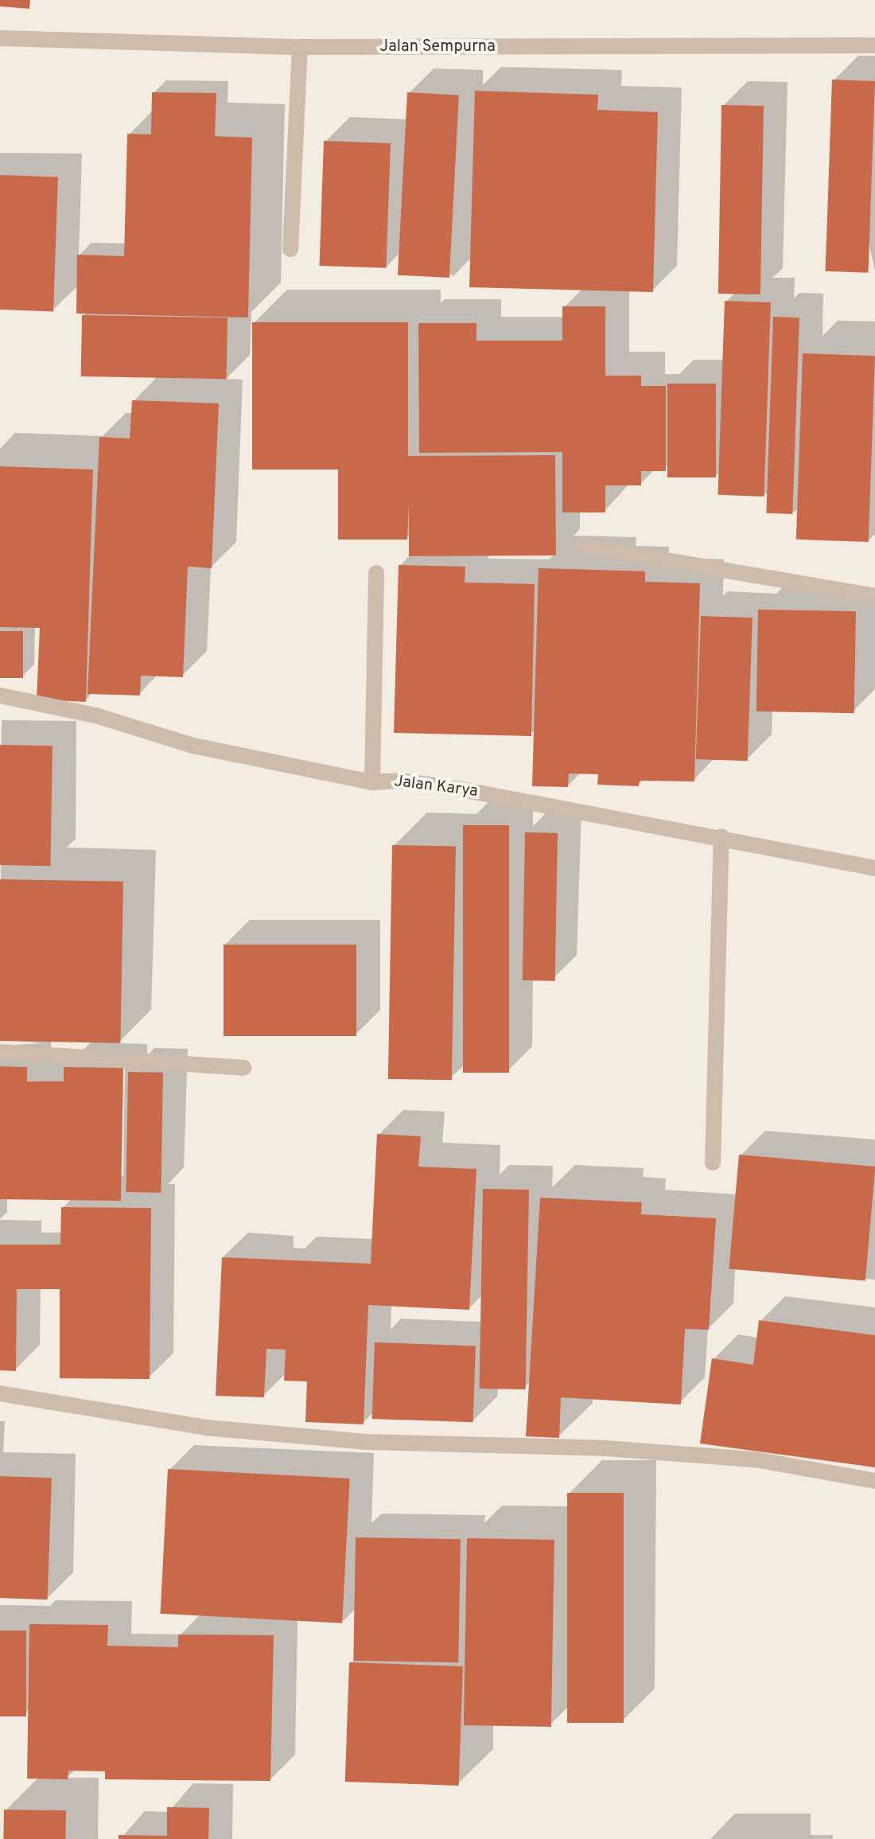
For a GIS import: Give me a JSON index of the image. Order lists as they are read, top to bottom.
{
  "streets": {
    "street": ["Jalan Sempurna", "Jalan Karya"]
  }
}
